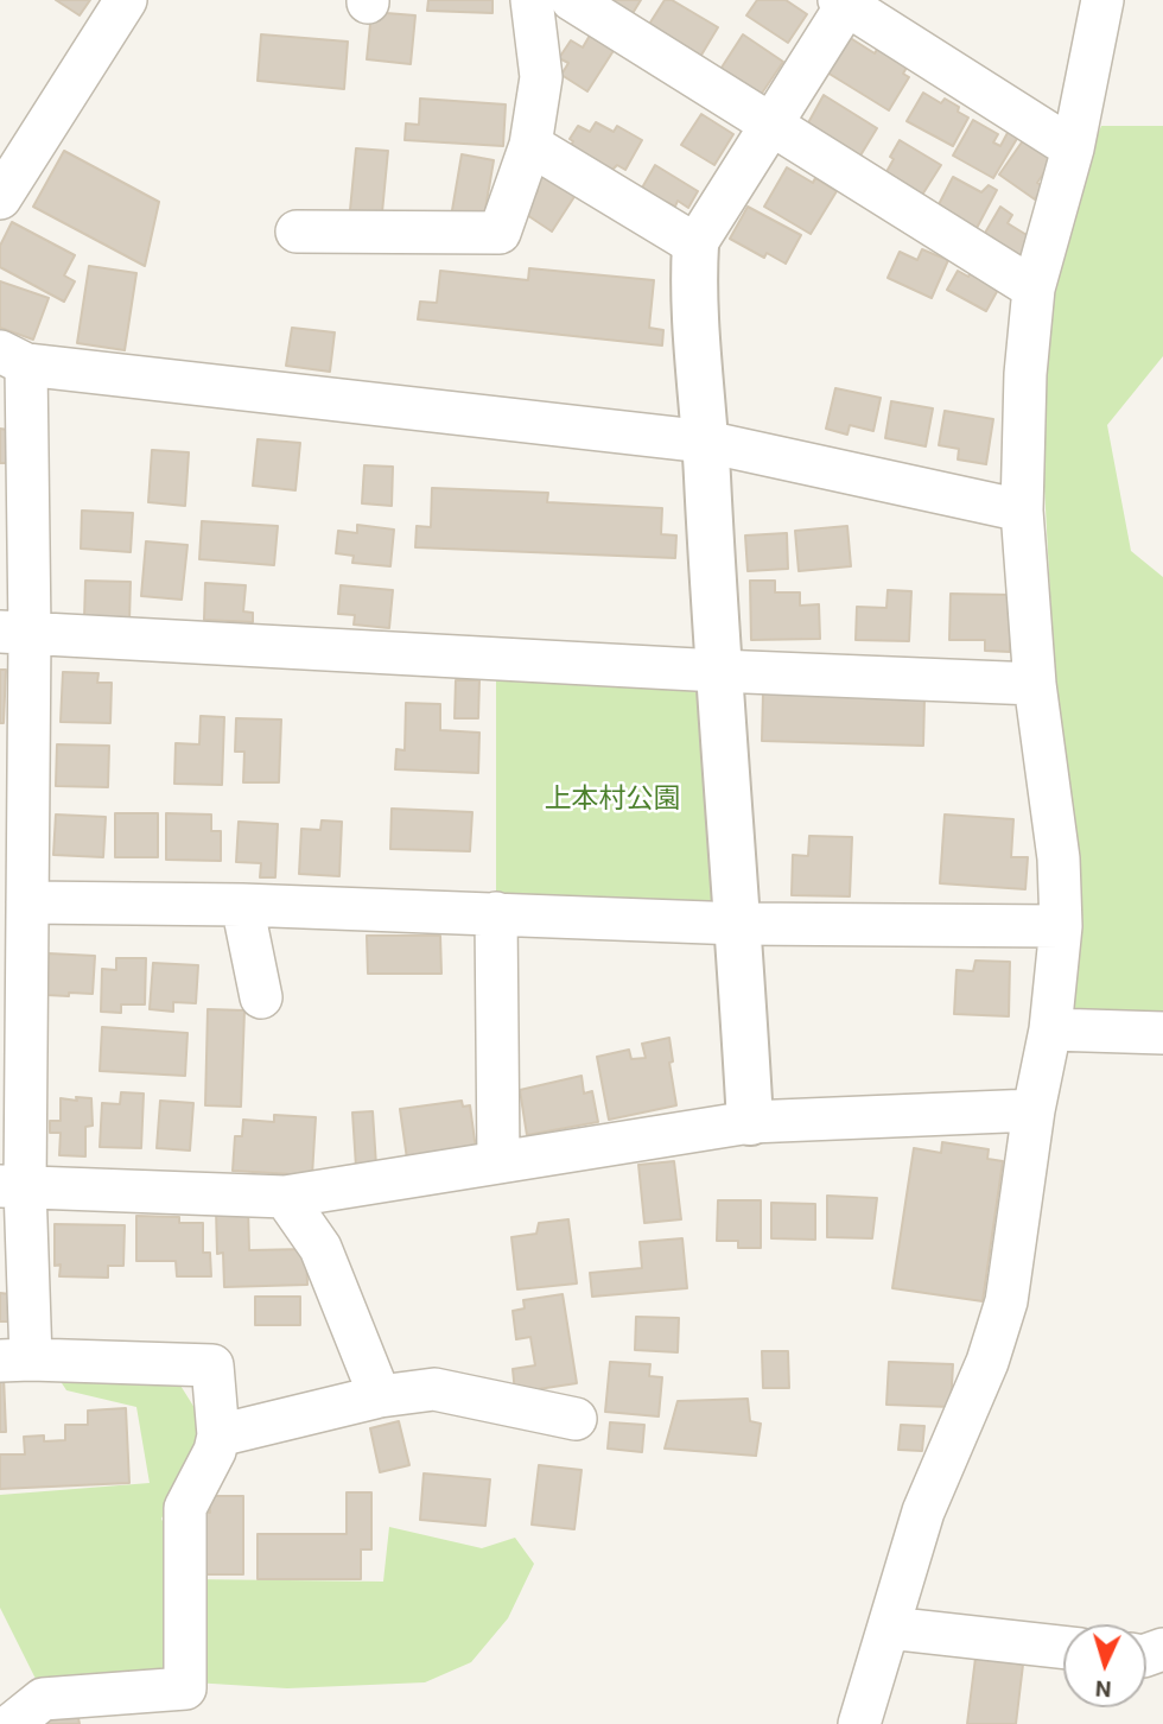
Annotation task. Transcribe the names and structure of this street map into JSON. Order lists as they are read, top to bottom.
{
  "parks": ["上本村公園"],
  "north": "bottom"
}
